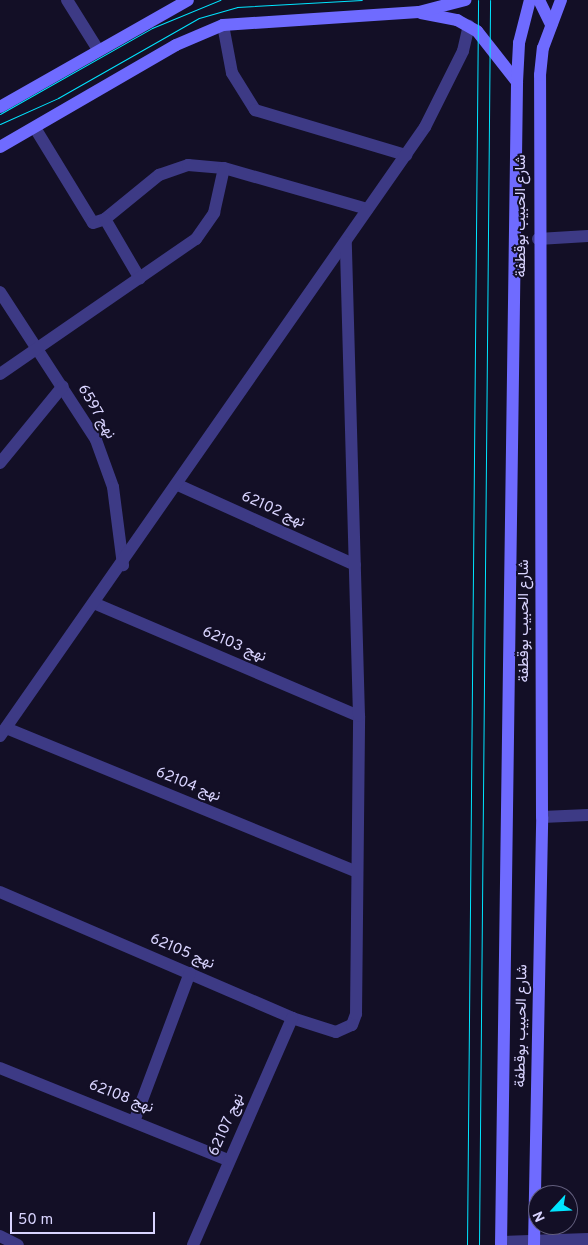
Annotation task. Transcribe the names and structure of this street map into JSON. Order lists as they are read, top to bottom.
{
  "streets": {
    "main road": ["شارع الحبيب بوقطفة"],
    "street": [
      "نهج 6597",
      "نهج 62102",
      "نهج 62103",
      "نهج 62104",
      "نهج 62105",
      "نهج 62108",
      "نهج 62107"
    ]
  },
  "crossings": [
    ["نهج 62104", "نهج 62105"],
    ["نهج 62105", "نهج 62107"],
    ["نهج 62108", "نهج 62107"]
  ],
  "scale_bar": "50 m",
  "north": "bottom left"
}
